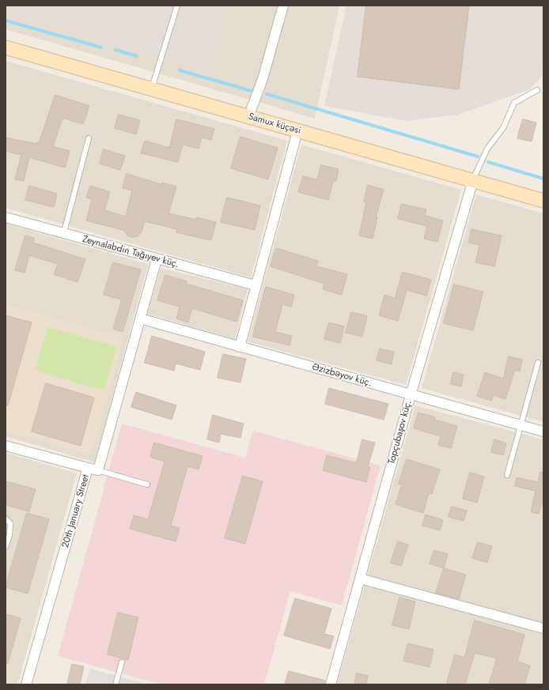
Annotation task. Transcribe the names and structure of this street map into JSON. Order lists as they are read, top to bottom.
{
  "streets": {
    "main road": ["Samux küçəsi"],
    "street": [
      "Zeynalabdin Tağıyev küç.",
      "Əzizbəyov küç.",
      "Topçubaşov küç.",
      "20th January Street"
    ]
  },
  "crossings": [
    ["Samux küçəsi", "Topçubaşov küç."],
    ["Zeynalabdin Tağıyev küç.", "20th January Street"],
    ["Əzizbəyov küç.", "Topçubaşov küç."],
    ["Əzizbəyov küç.", "20th January Street"]
  ]
}
